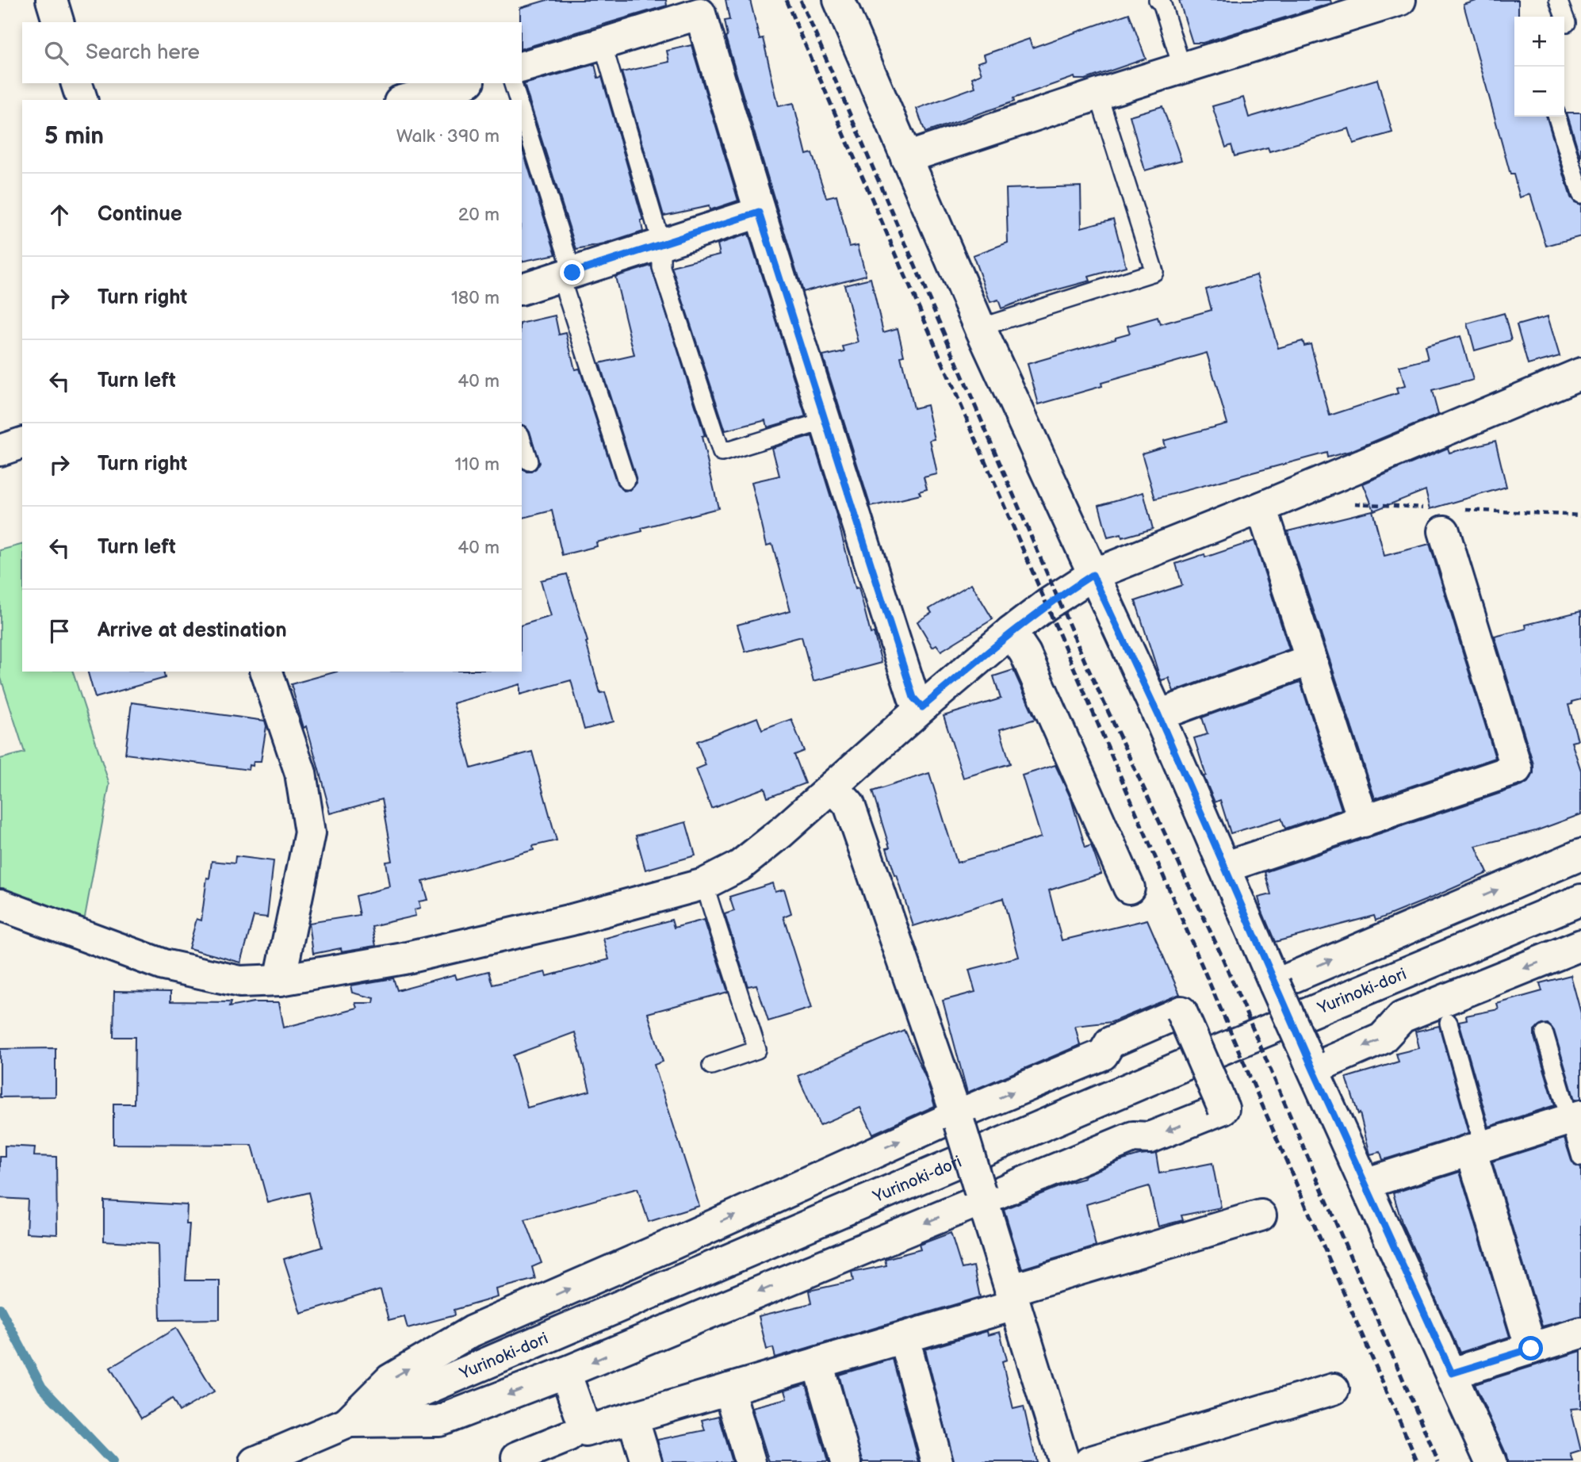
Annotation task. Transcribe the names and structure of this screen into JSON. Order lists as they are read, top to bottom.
{
  "streets": {
    "street": ["Yurinoki-dori"]
  },
  "page": {
    "map_buttons": ["+", "−"],
    "search": "Search here",
    "heading": ["5 min", "Walk · 390 m"],
    "list": [
      ["Continue", "20 m"],
      ["Turn right", "180 m"],
      ["Turn left", "40 m"],
      ["Turn right", "110 m"],
      ["Turn left", "40 m"],
      "Arrive at destination"
    ]
  }
}
